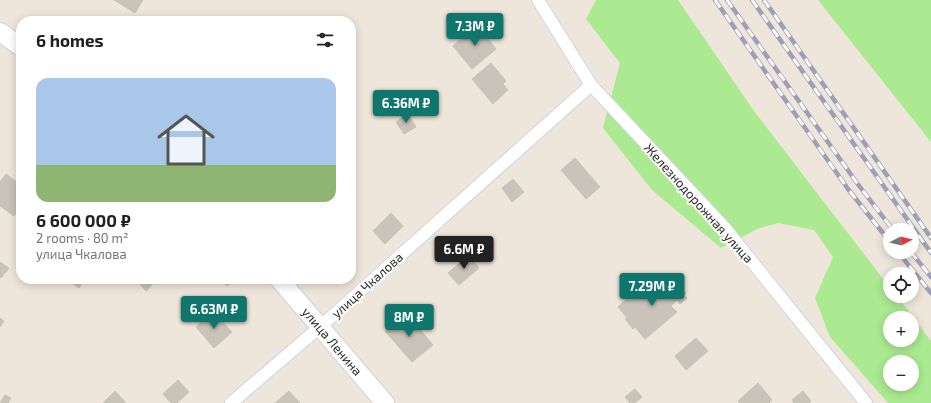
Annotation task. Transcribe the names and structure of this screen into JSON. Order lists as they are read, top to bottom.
{
  "streets": {
    "street": ["Железнодорожная улица", "улица Чкалова", "улица Ленина"]
  },
  "crossings": [
    ["Железнодорожная улица", "улица Чкалова"],
    ["улица Чкалова", "улица Ленина"]
  ],
  "north": "right",
  "page": {
    "price": [
      "7.3M ₽",
      "6.36M ₽",
      "6.6M ₽",
      "7.29M ₽",
      "6.63M ₽",
      "8M ₽"
    ],
    "heading": "6 homes",
    "list": [
      {
        "name": "6 600 000 ₽",
        "note": "2 rooms · 80 m² · улица Чкалова"
      }
    ],
    "map_buttons": ["+", "−"]
  }
}
